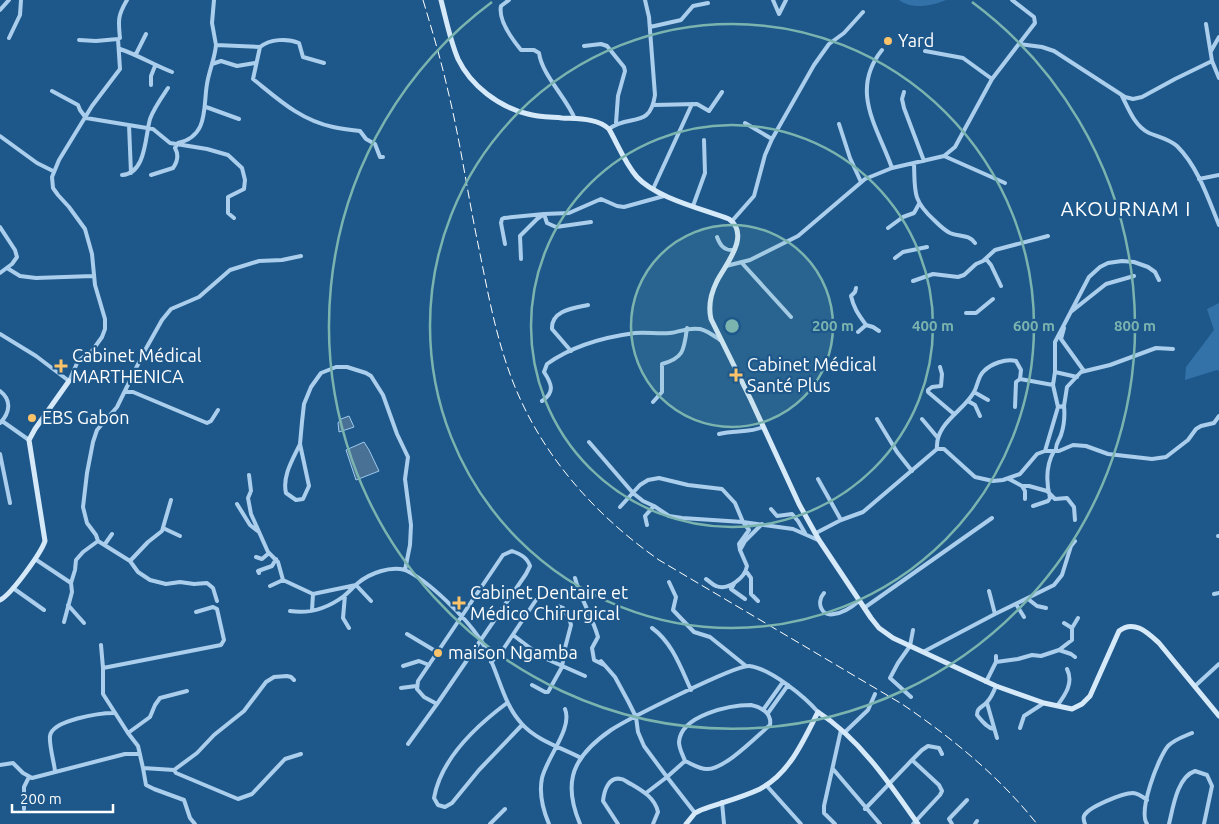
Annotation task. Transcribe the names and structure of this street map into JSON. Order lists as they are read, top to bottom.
{
  "districts": ["AKOURNAM I"],
  "places": {
    "other": ["Yard", "EBS Gabon", "maison Ngamba"],
    "health": ["Cabinet Médical MARTHENICA", "Cabinet Médical Santé Plus", "Cabinet Dentaire et Médico Chirurgical"]
  },
  "scale_bar": "200 m",
  "rings": [
    "200 m",
    "400 m",
    "600 m",
    "800 m"
  ]
}
